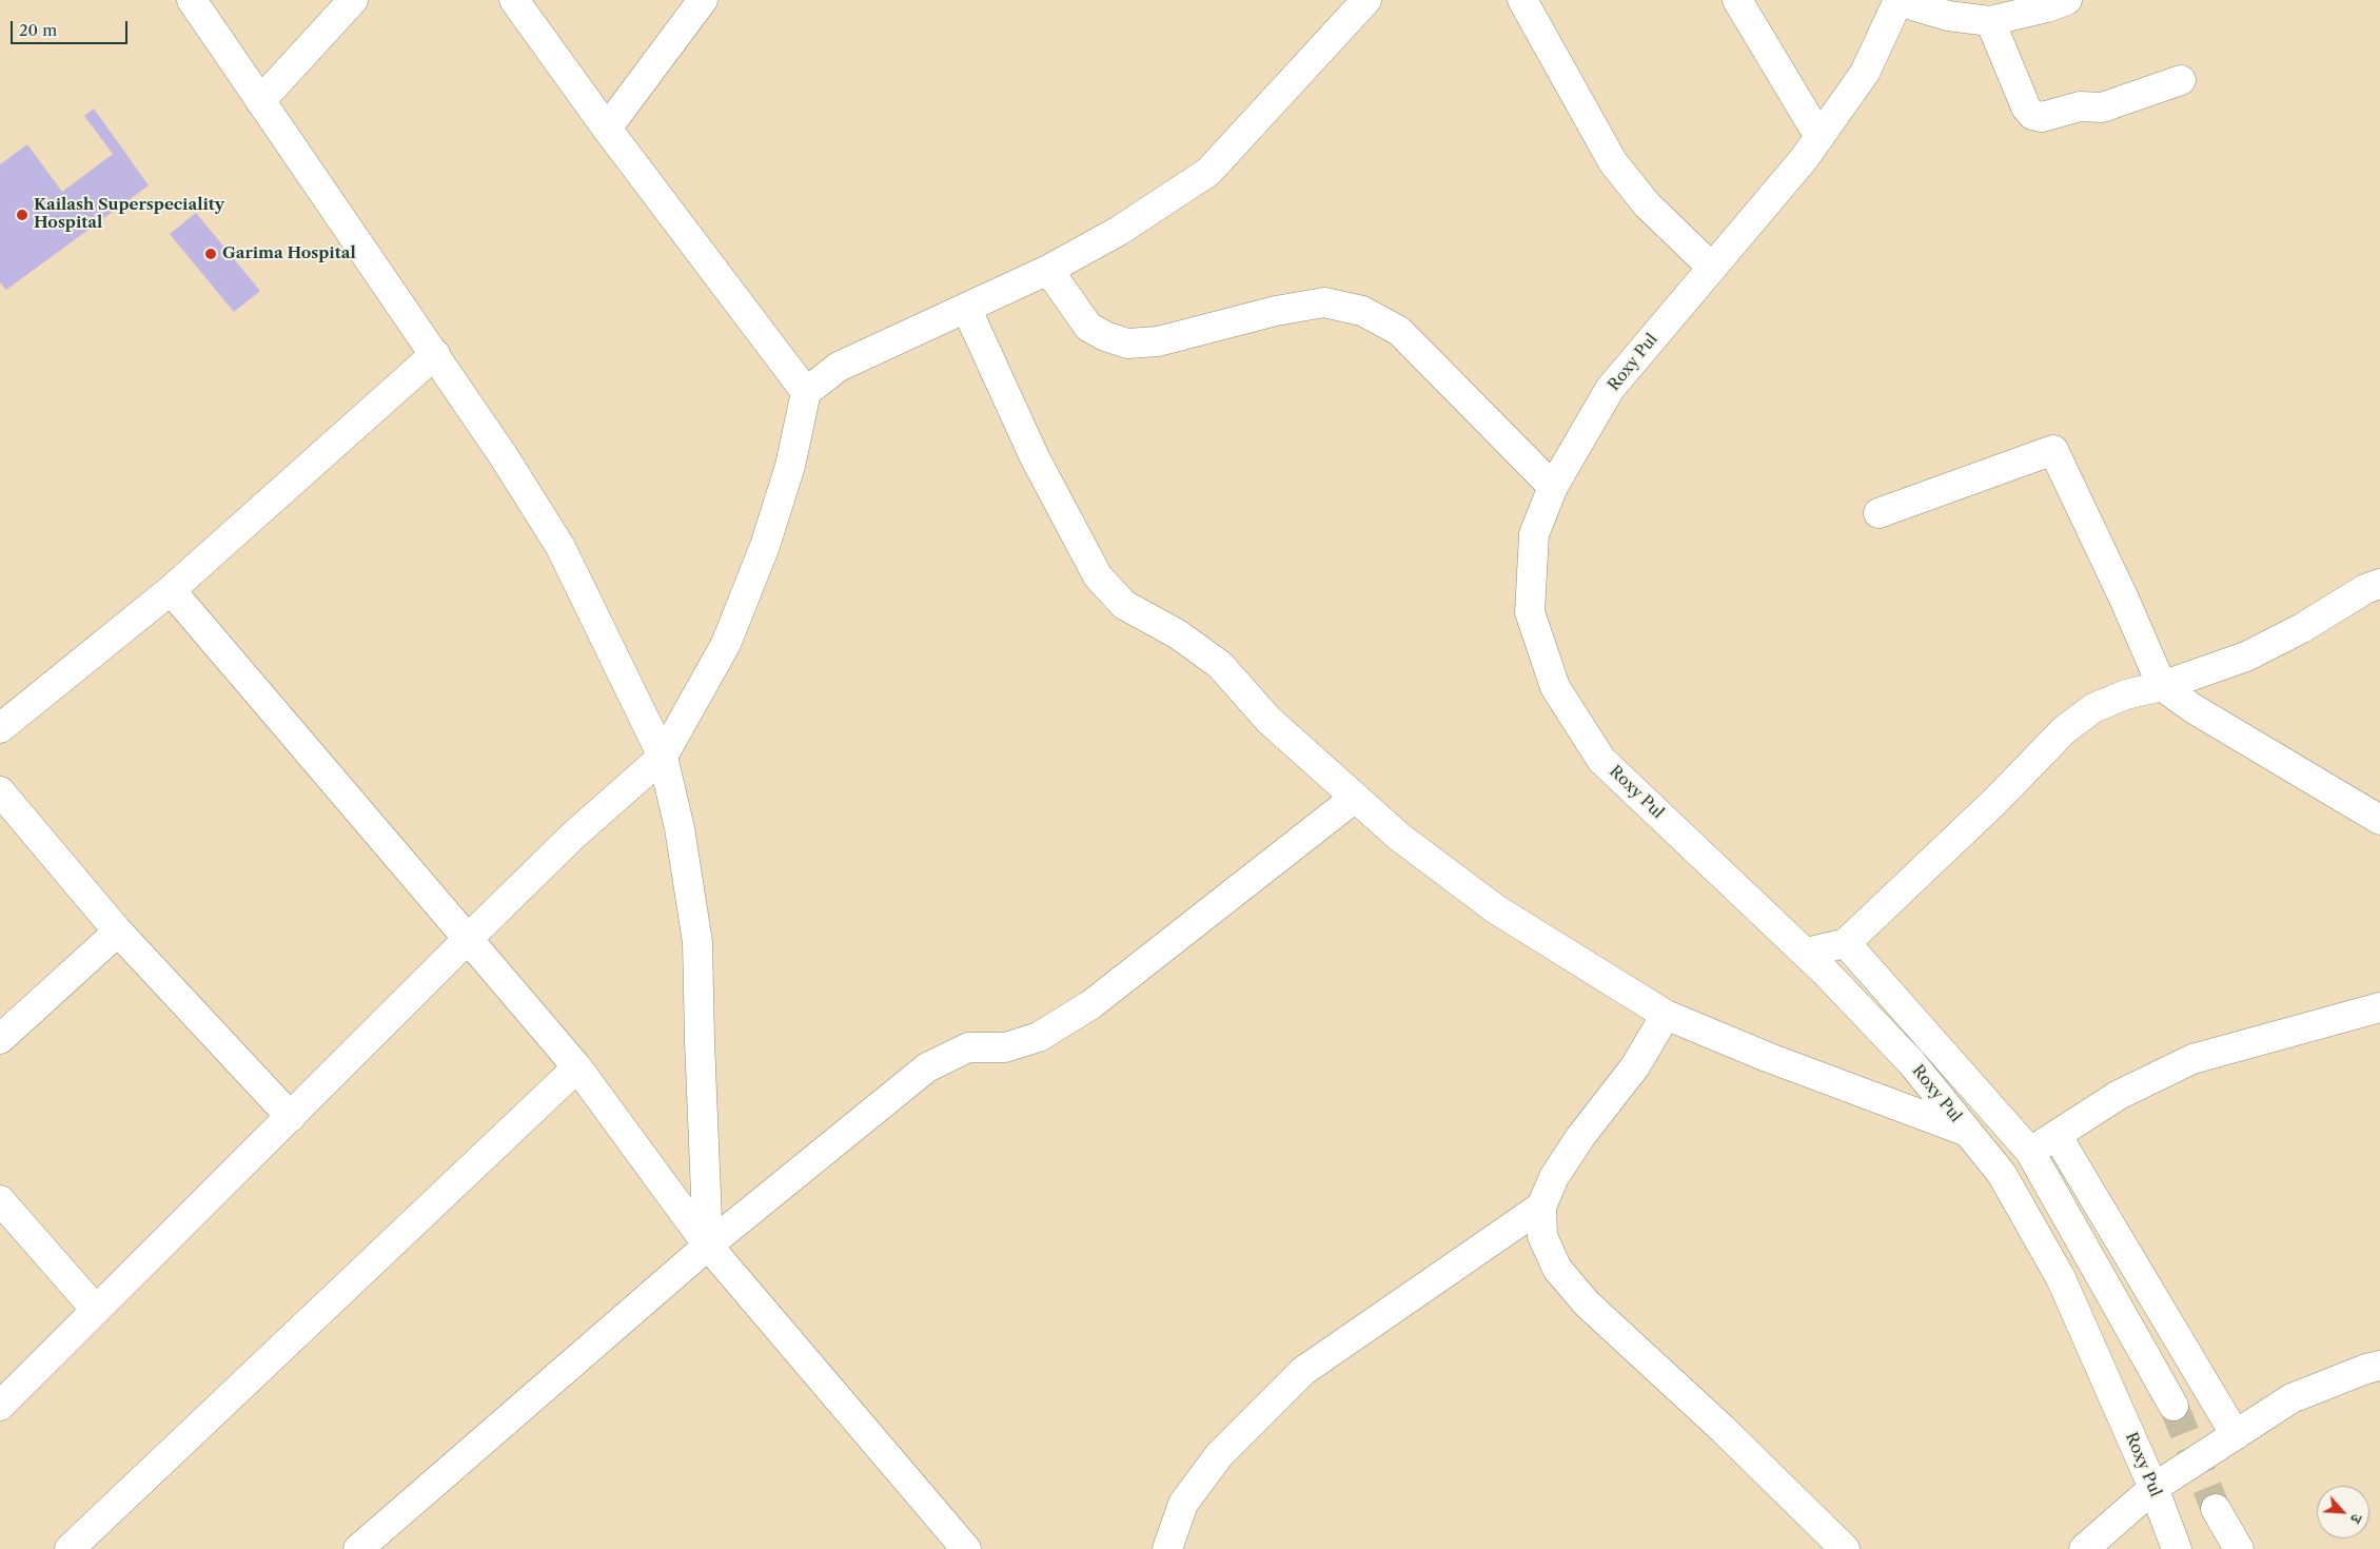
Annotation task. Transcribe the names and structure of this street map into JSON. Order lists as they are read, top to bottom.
{
  "streets": {
    "street": ["Roxy Pul"]
  },
  "places": ["Kailash Superspeciality Hospital", "Garima Hospital"],
  "scale_bar": "20 m",
  "north": "bottom right"
}
